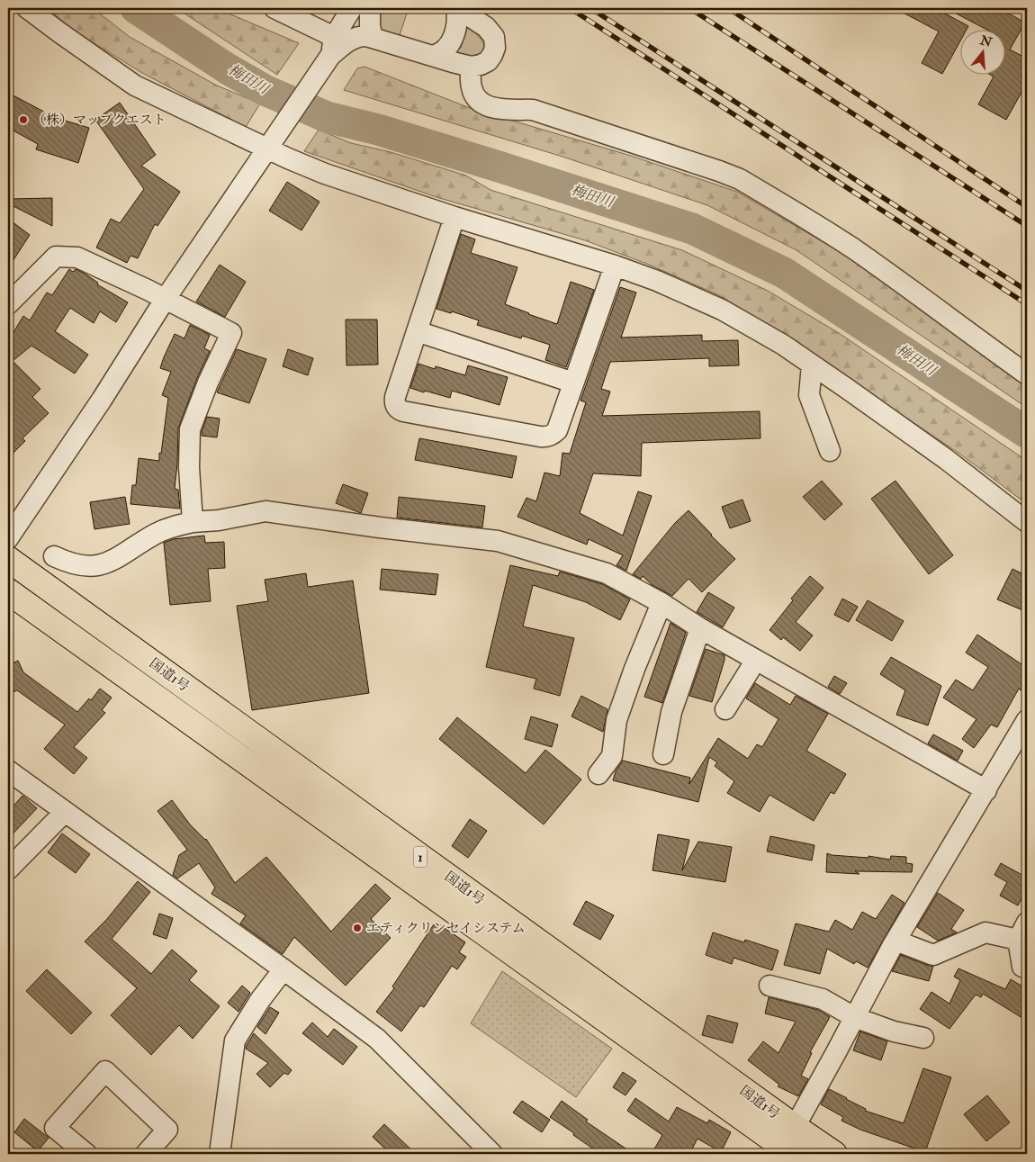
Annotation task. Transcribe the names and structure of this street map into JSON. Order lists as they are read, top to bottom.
{
  "streets": {
    "highway": ["国道1号", "1"]
  },
  "water": ["梅田川"],
  "places": ["（株）マップクエスト", "エティクリンセイシステム"],
  "north": "top"
}
